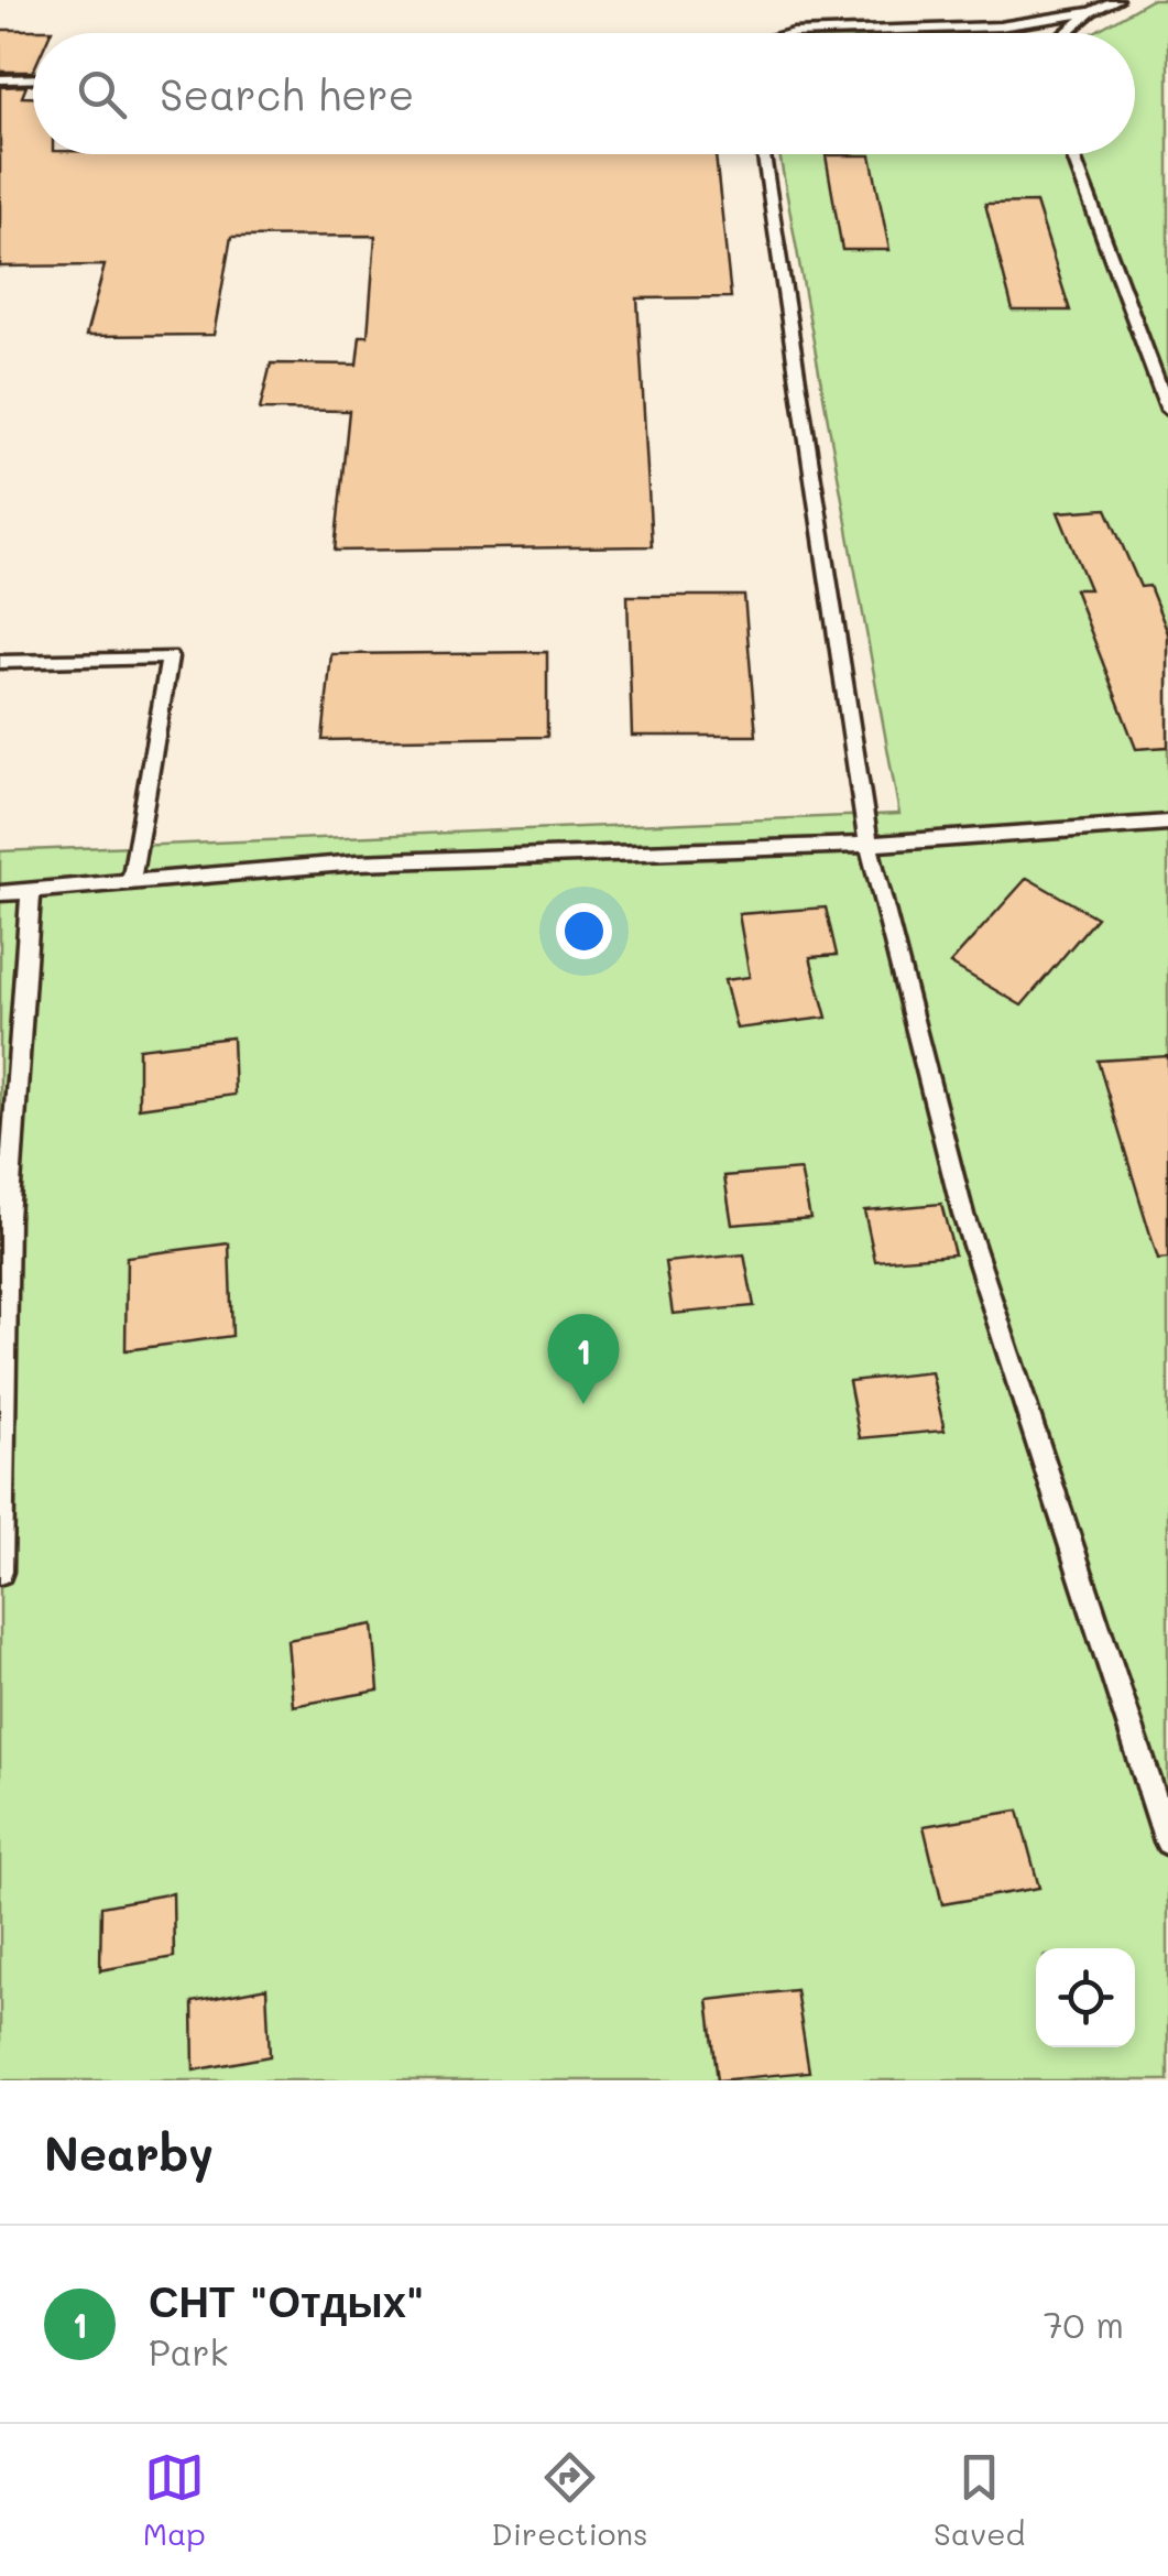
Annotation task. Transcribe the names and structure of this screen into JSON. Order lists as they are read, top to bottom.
{
  "page": {
    "search": "Search here",
    "pins": "1",
    "heading": "Nearby",
    "list": [
      {
        "mark": "1",
        "name": "СНТ \"Отдых\"",
        "note": "Park",
        "value": "70 m"
      }
    ],
    "nav": ["Map", "Directions", "Saved"]
  }
}
